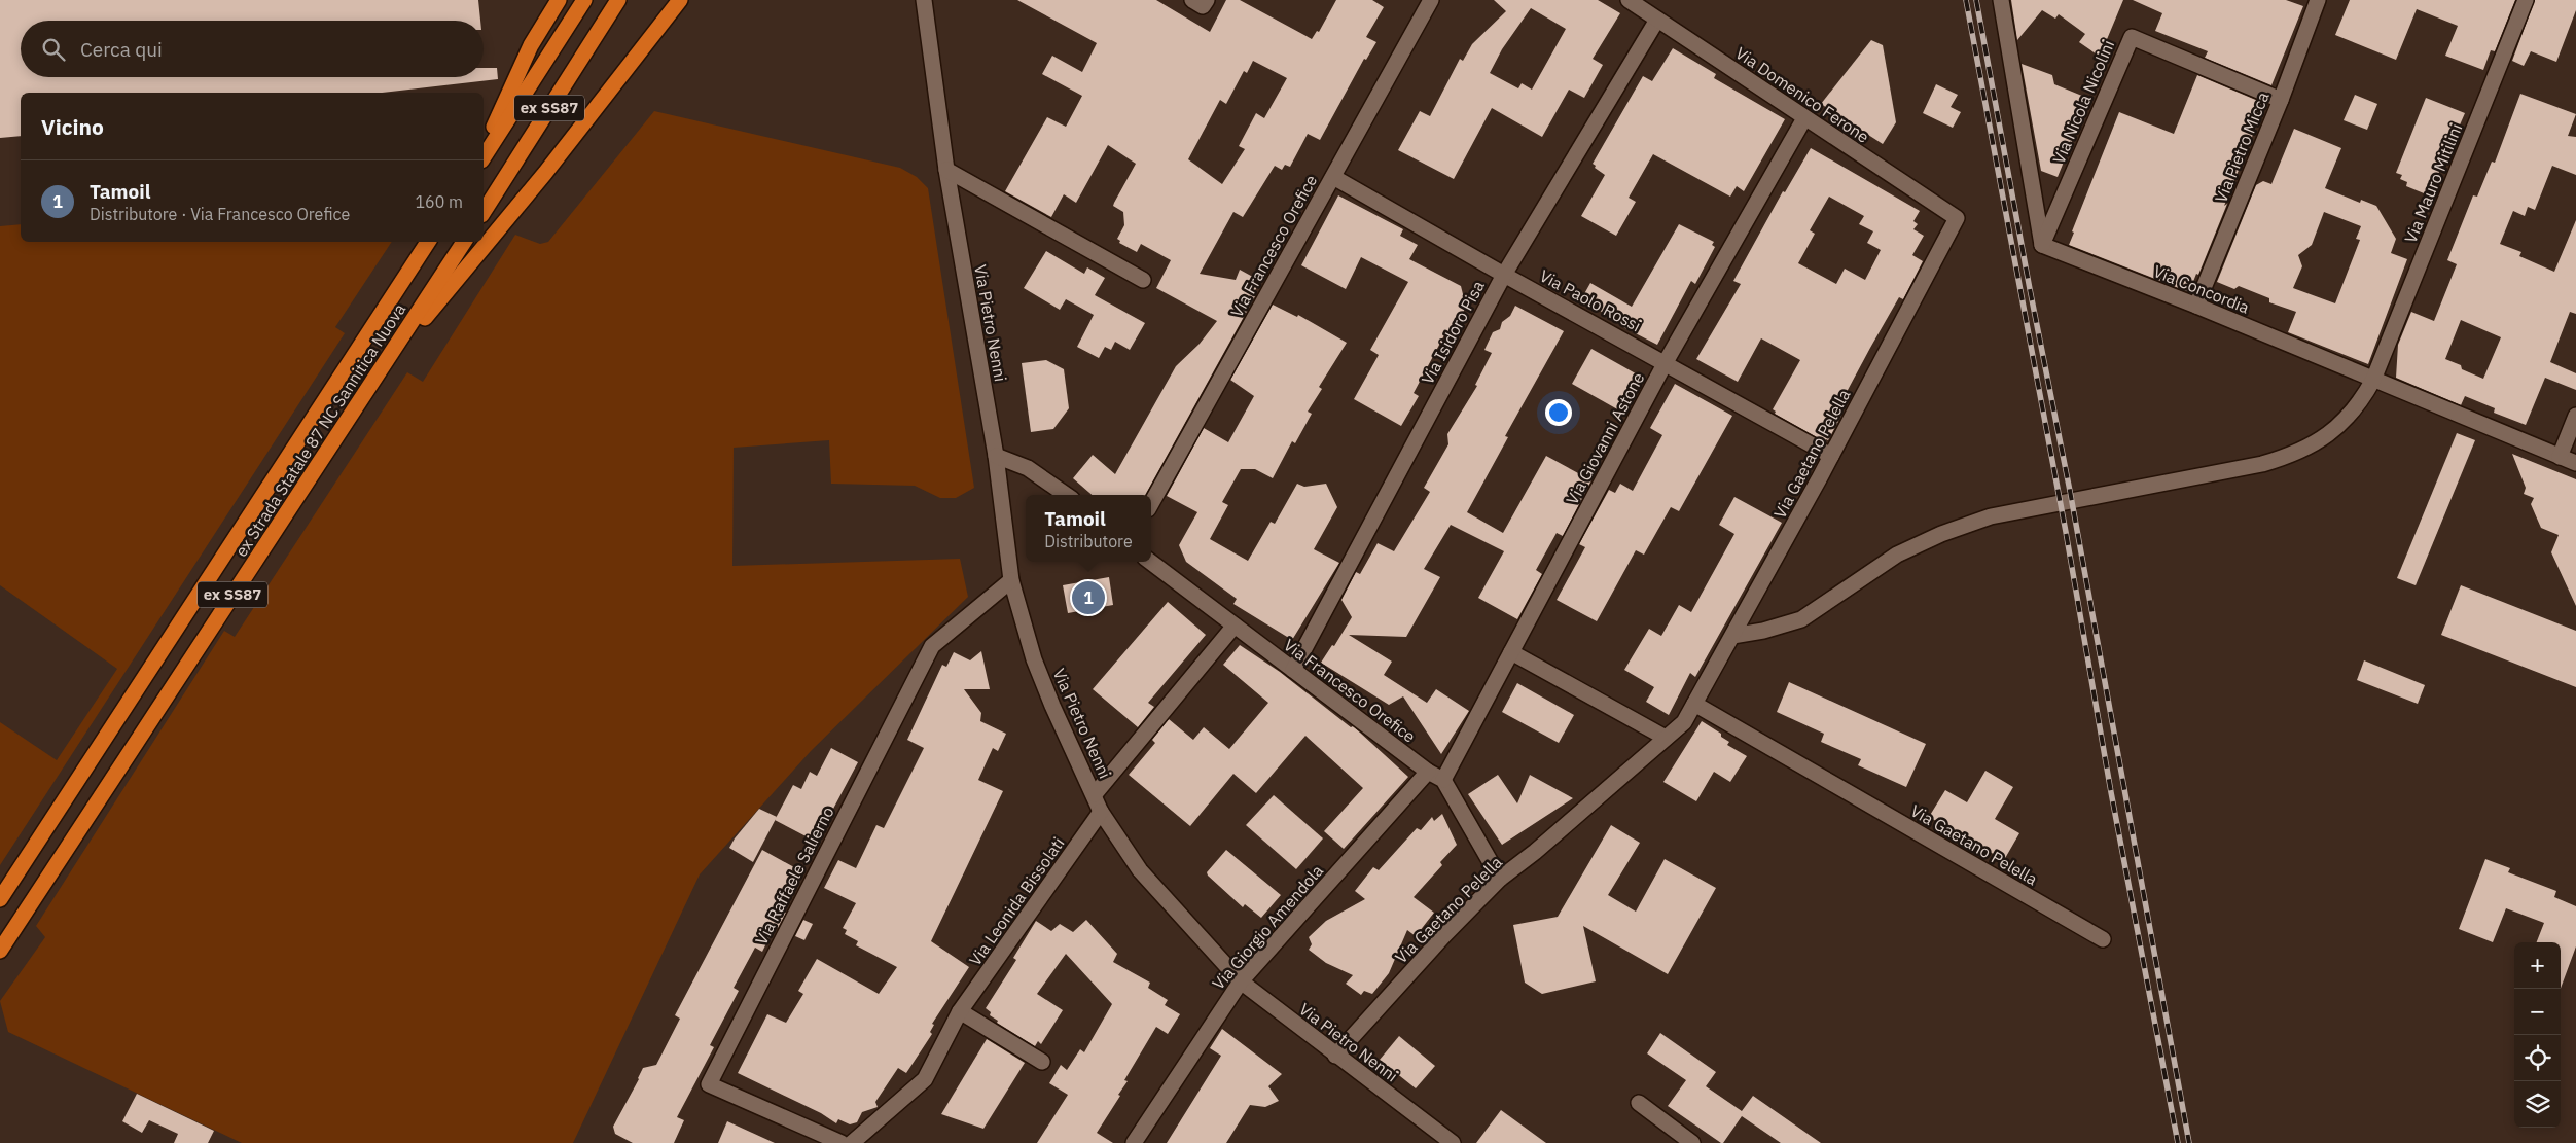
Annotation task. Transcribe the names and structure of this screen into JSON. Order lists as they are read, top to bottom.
{
  "streets": {
    "highway": ["ex SS87", "ex Strada Statale 87 NC Sannitica Nuova"],
    "street": [
      "Via Domenico Ferone",
      "Via Nicola Nicolini",
      "Via Pietro Micca",
      "Via Mauro Mitilini",
      "Via Francesco Orefice",
      "Via Concordia",
      "Via Paolo Rossi",
      "Via Pietro Nenni",
      "Via Isidoro Pisa",
      "Via Giovanni Astone",
      "Via Gaetano Pelella",
      "Via Raffaele Salierno",
      "Via Leonida Bissolati",
      "Via Giorgio Amendola"
    ]
  },
  "crossings": [
    ["Via Domenico Ferone", "Via Isidoro Pisa"],
    ["Via Domenico Ferone", "Via Giovanni Astone"],
    ["Via Domenico Ferone", "Via Gaetano Pelella"],
    ["Via Nicola Nicolini", "Via Pietro Micca"],
    ["Via Nicola Nicolini", "Via Concordia"],
    ["Via Pietro Micca", "Via Concordia"],
    ["Via Mauro Mitilini", "Via Concordia"],
    ["Via Mauro Mitilini", "Via Gaetano Pelella"],
    ["Via Francesco Orefice", "Via Paolo Rossi"],
    ["Via Francesco Orefice", "Via Isidoro Pisa"],
    ["Via Francesco Orefice", "Via Giovanni Astone"],
    ["Via Francesco Orefice", "Via Giorgio Amendola"],
    ["Via Paolo Rossi", "Via Isidoro Pisa"],
    ["Via Paolo Rossi", "Via Giovanni Astone"],
    ["Via Paolo Rossi", "Via Gaetano Pelella"],
    ["Via Pietro Nenni", "Via Gaetano Pelella"],
    ["Via Pietro Nenni", "Via Raffaele Salierno"],
    ["Via Pietro Nenni", "Via Leonida Bissolati"],
    ["Via Pietro Nenni", "Via Giorgio Amendola"]
  ],
  "page": {
    "search": "Cerca qui",
    "heading": "Vicino",
    "list": [
      {
        "mark": "1",
        "name": "Tamoil",
        "note": "Distributore · Via Francesco Orefice",
        "value": "160 m"
      }
    ],
    "popup": ["Tamoil", "Distributore"],
    "pins": "1",
    "map_buttons": ["+", "−"]
  }
}
